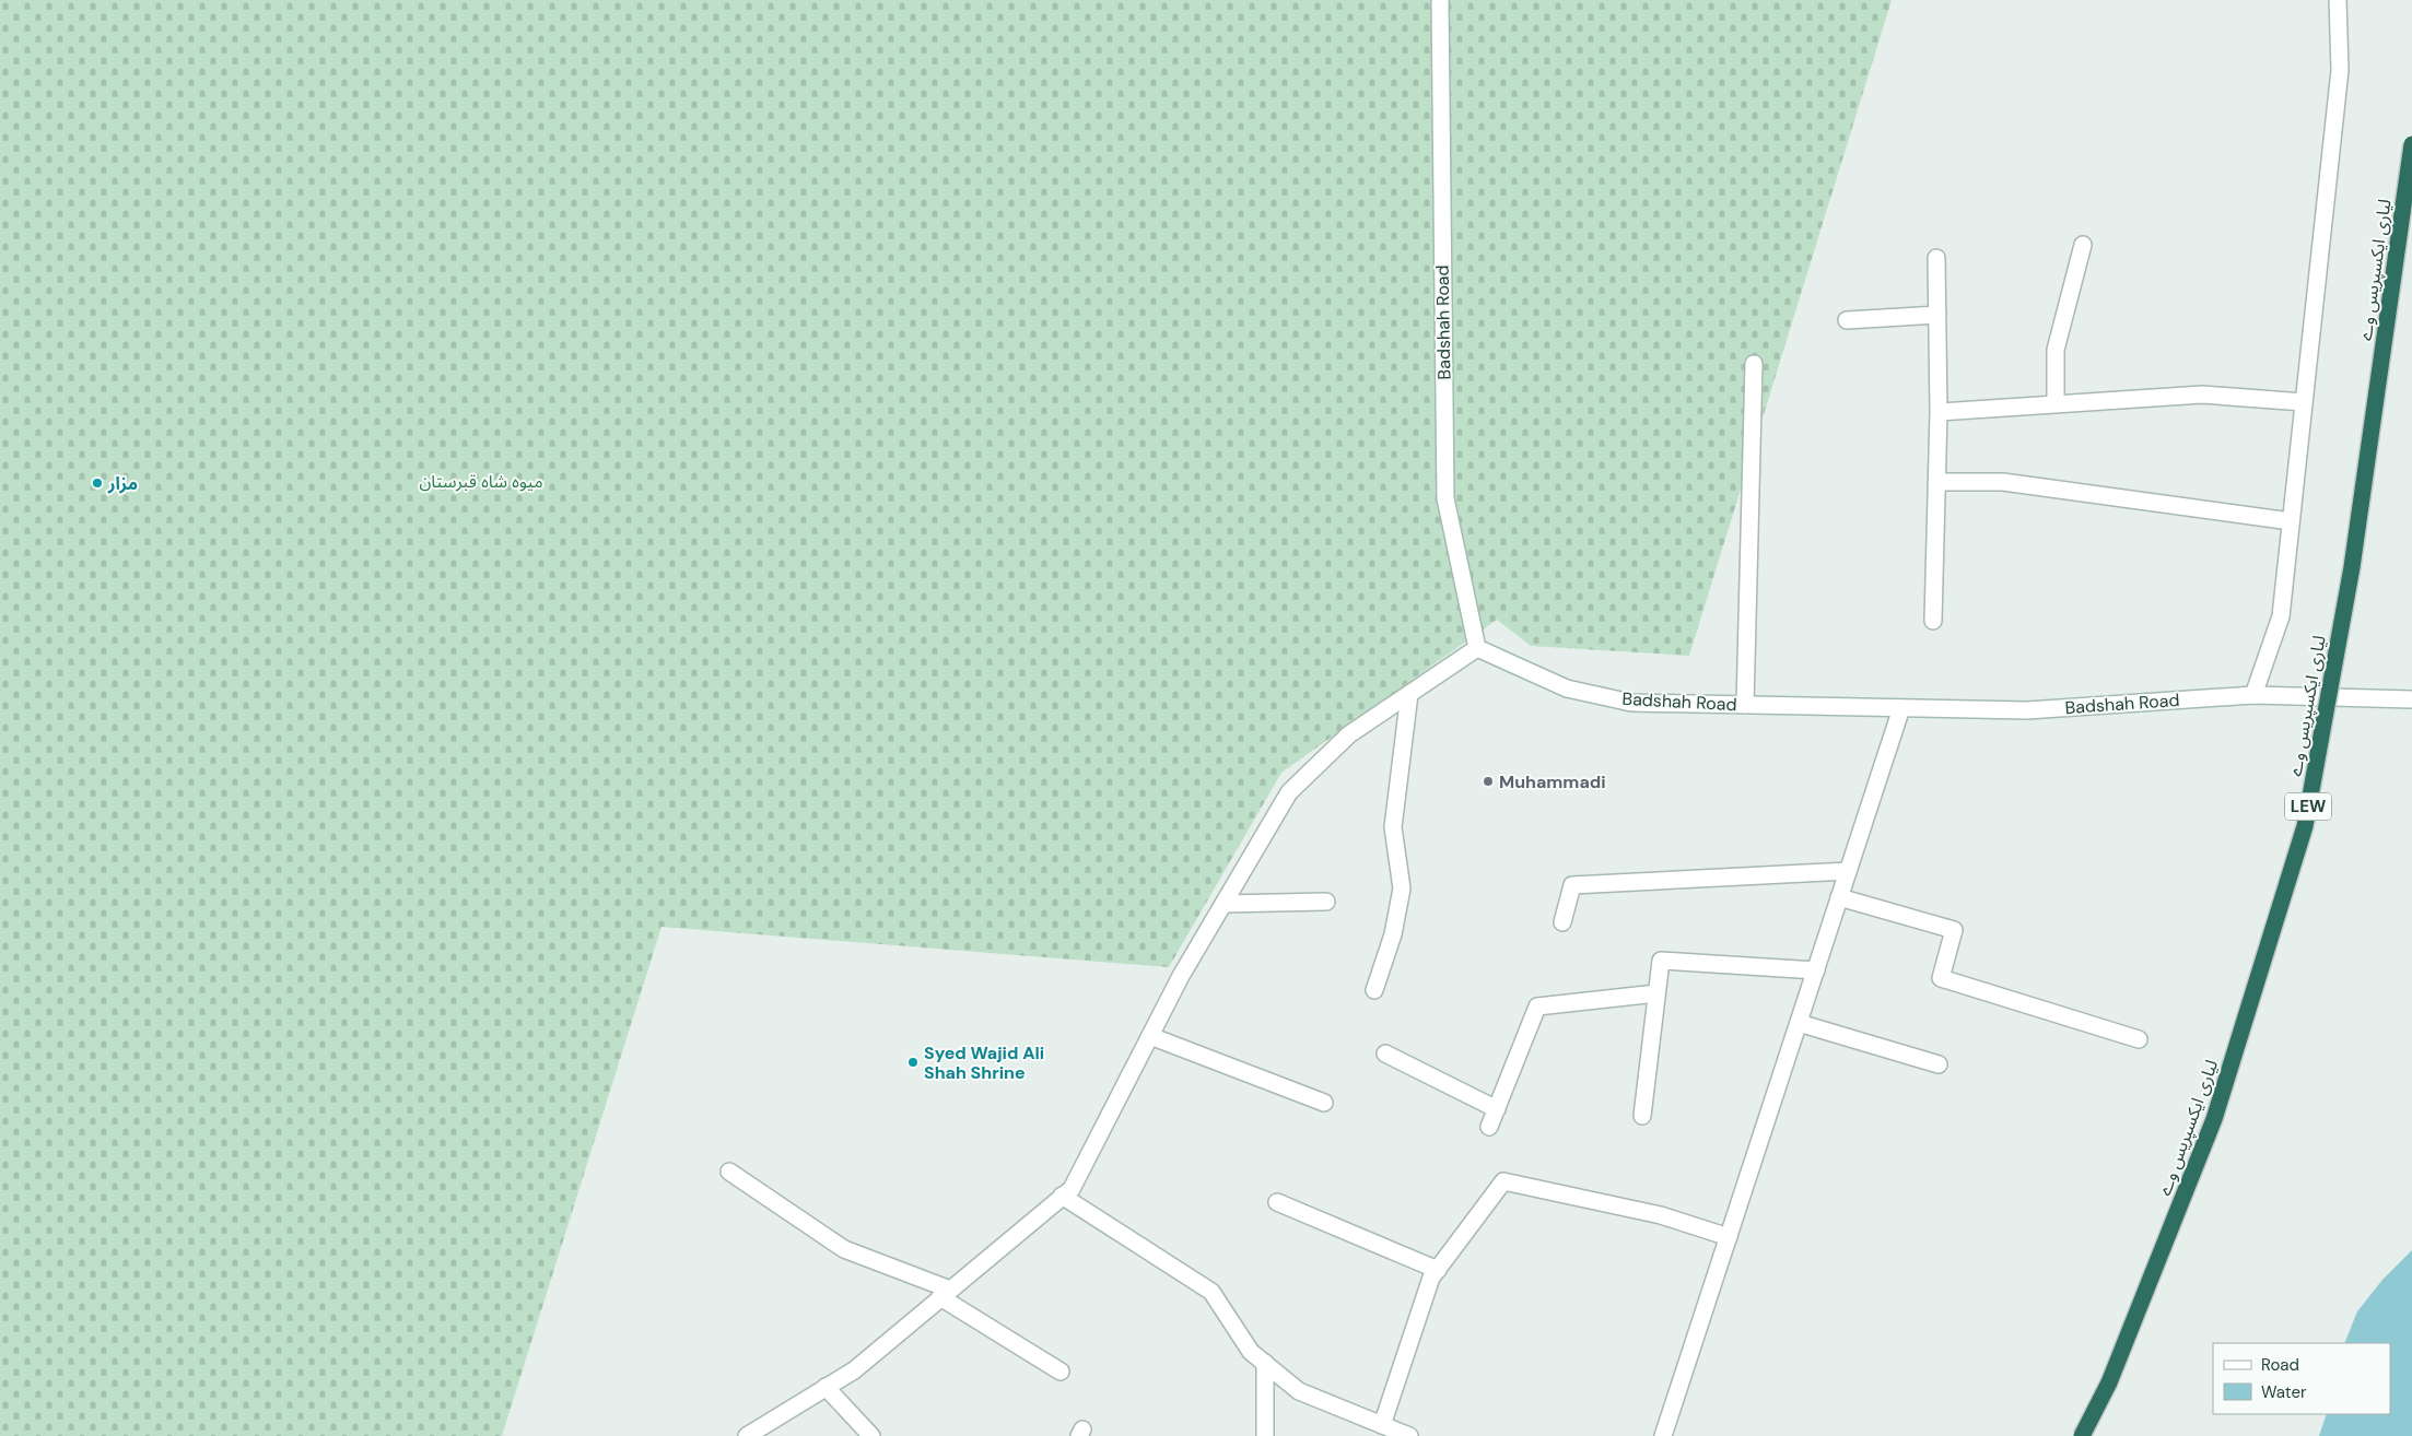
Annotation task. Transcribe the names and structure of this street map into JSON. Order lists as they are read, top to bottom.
{
  "streets": {
    "highway": ["لیاری ایکسپریس وے", "LEW"],
    "street": ["Badshah Road"]
  },
  "parks": ["میوہ شاہ قبرستان"],
  "places": ["مزار", "Muhammadi", "Syed Wajid Ali Shah Shrine"],
  "legend": ["Road", "Water"]
}
